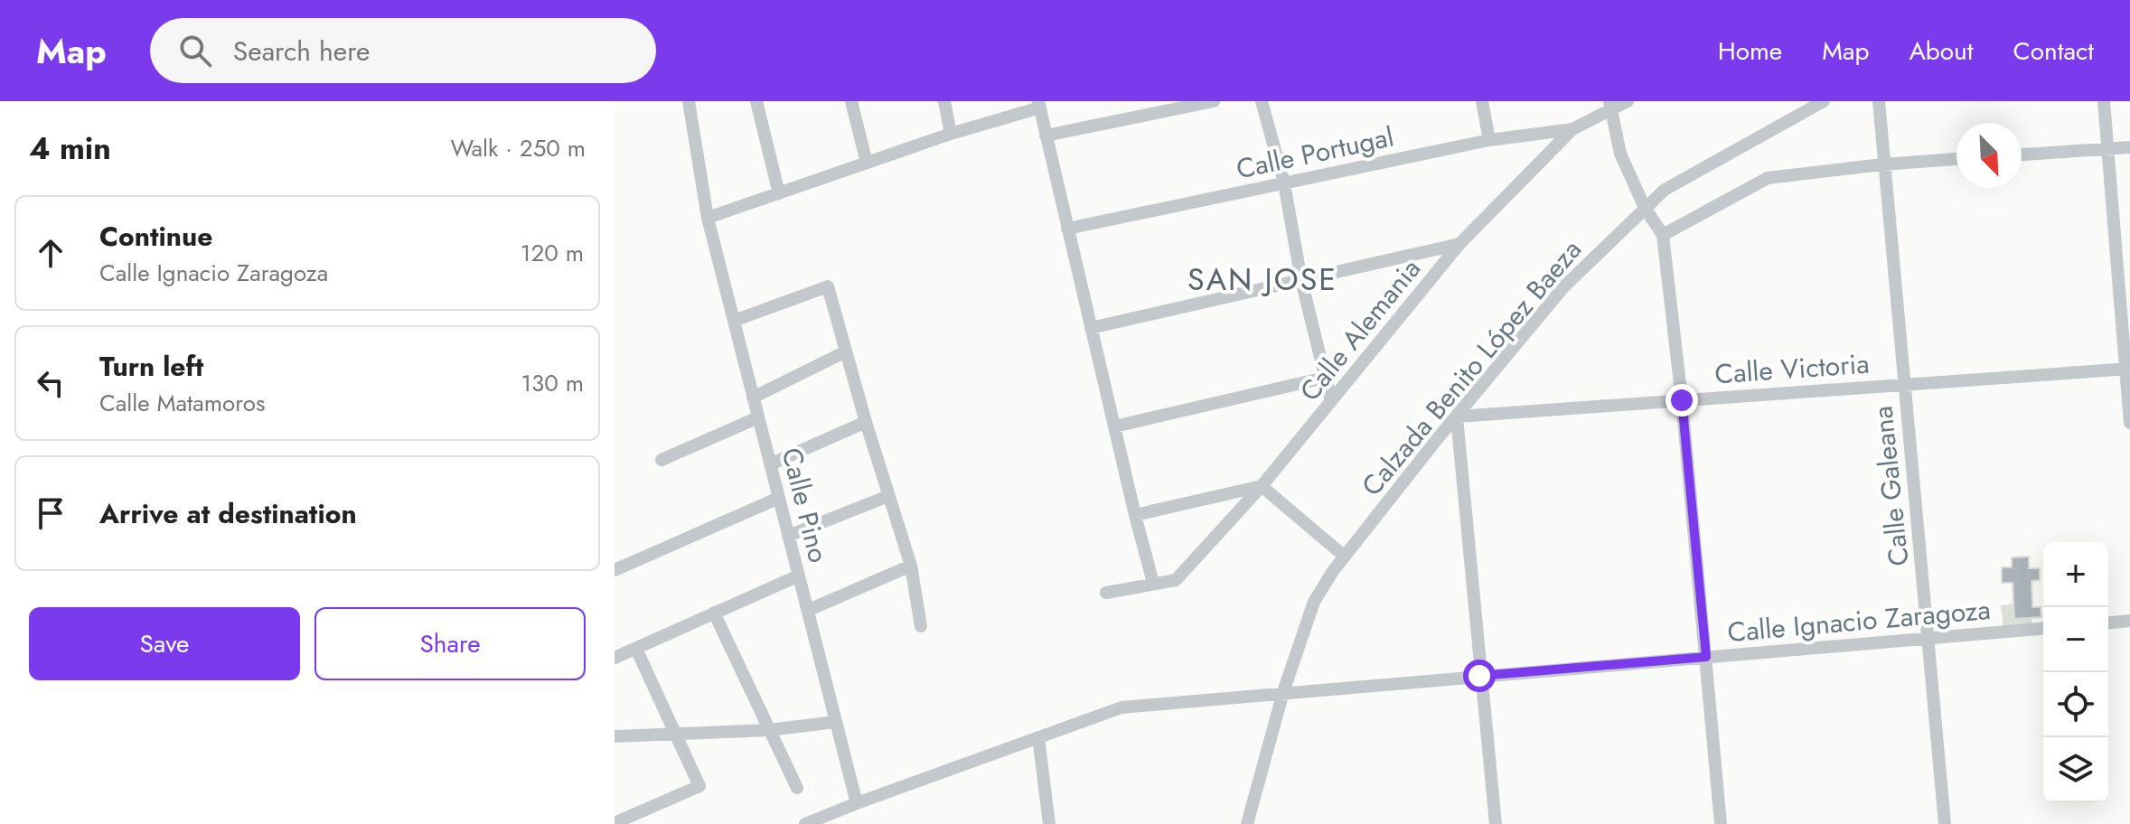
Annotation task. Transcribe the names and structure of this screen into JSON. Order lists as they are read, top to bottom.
{
  "streets": {
    "street": [
      "Calle Portugal",
      "Calle Alemania",
      "Calzada Benito López Baeza",
      "Calle Victoria",
      "Calle Galeana",
      "Calle Pino",
      "Calle Ignacio Zaragoza"
    ]
  },
  "crossings": [
    ["Calle Portugal", "Calle Alemania"],
    ["Calzada Benito López Baeza", "Calle Victoria"],
    ["Calzada Benito López Baeza", "Calle Ignacio Zaragoza"],
    ["Calle Victoria", "Calle Galeana"],
    ["Calle Galeana", "Calle Ignacio Zaragoza"],
    ["Calle Pino", "Calle Ignacio Zaragoza"]
  ],
  "districts": ["SAN JOSE"],
  "north": "bottom right",
  "page": {
    "header": "Map",
    "search": "Search here",
    "nav": [
      "Home",
      "Map",
      "About",
      "Contact"
    ],
    "heading": ["4 min", "Walk · 250 m"],
    "list": [
      ["Continue", "Calle Ignacio Zaragoza", "120 m"],
      ["Turn left", "Calle Matamoros", "130 m"],
      "Arrive at destination"
    ],
    "map_buttons": ["+", "−"],
    "buttons": ["Save", "Share"]
  }
}
